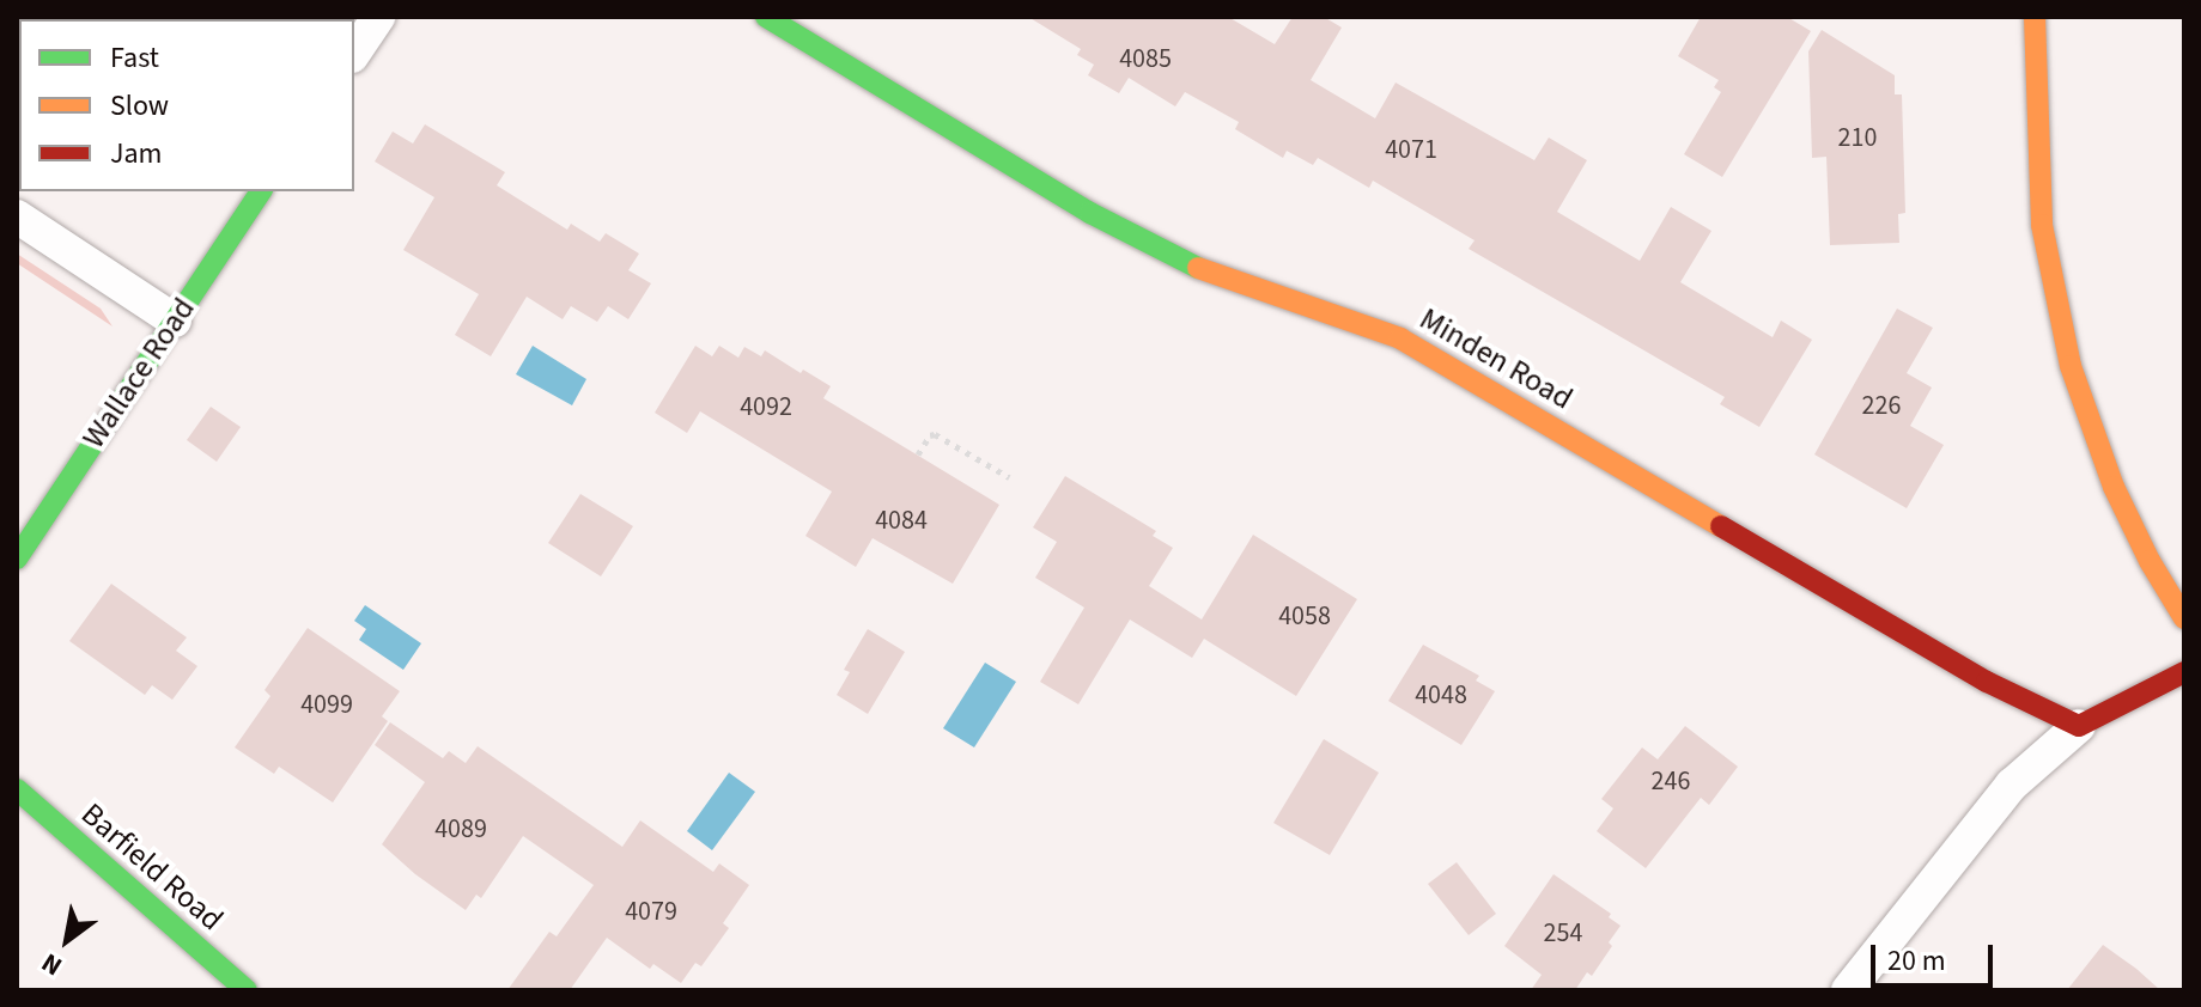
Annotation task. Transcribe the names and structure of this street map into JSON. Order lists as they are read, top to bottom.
{
  "streets": {
    "street": ["Minden Road", "Wallace Road", "Barfield Road"]
  },
  "house_numbers": [
    "4085",
    "210",
    "4071",
    "226",
    "4092",
    "4084",
    "4058",
    "4048",
    "4099",
    "246",
    "4089",
    "4079",
    "254"
  ],
  "legend": ["Fast", "Slow", "Jam"],
  "scale_bar": "20 m",
  "north": "bottom left"
}
